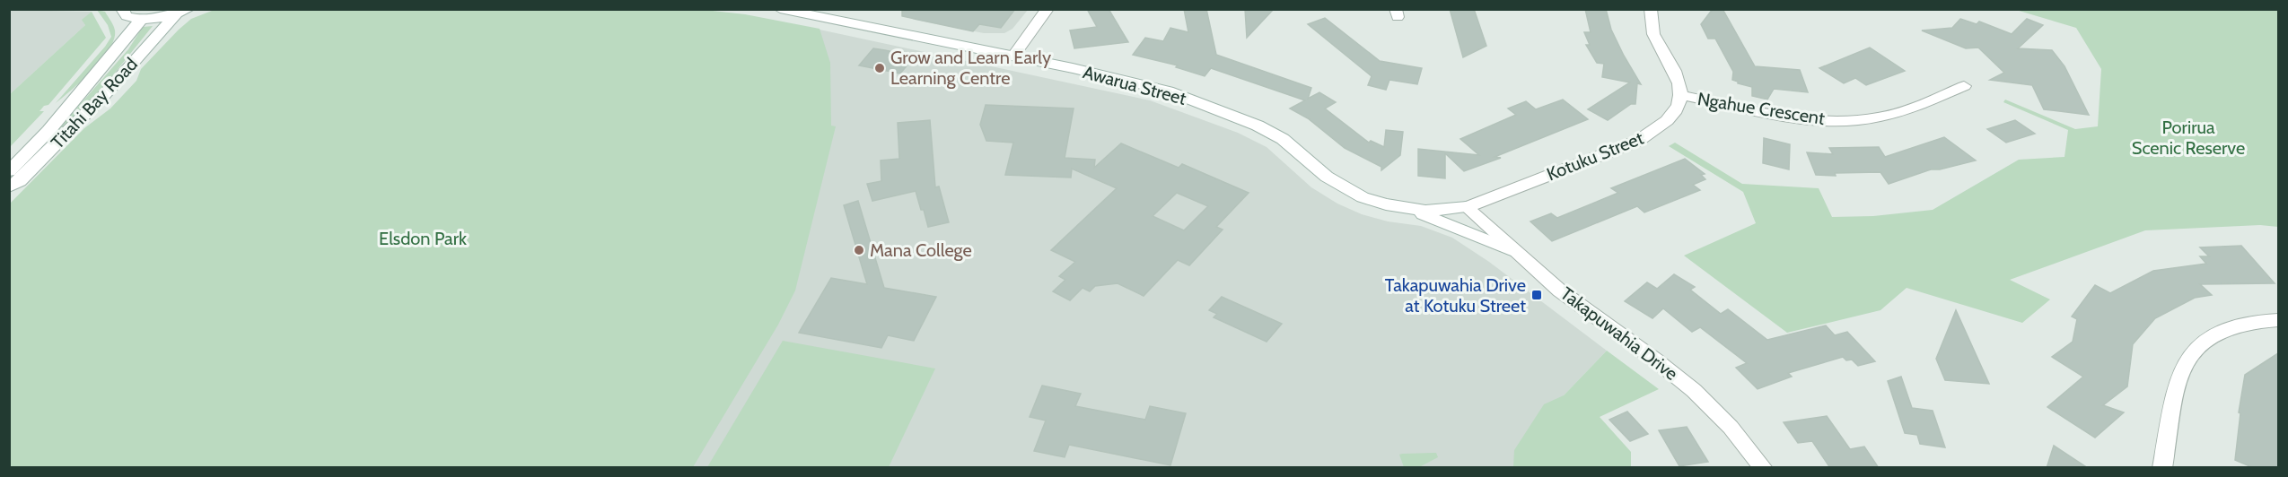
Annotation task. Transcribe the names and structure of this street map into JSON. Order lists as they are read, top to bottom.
{
  "streets": {
    "street": [
      "Awarua Street",
      "Titahi Bay Road",
      "Ngahue Crescent",
      "Kotuku Street",
      "Takapuwahia Drive"
    ]
  },
  "crossings": [
    ["Awarua Street", "Kotuku Street"],
    ["Awarua Street", "Takapuwahia Drive"],
    ["Ngahue Crescent", "Kotuku Street"],
    ["Kotuku Street", "Takapuwahia Drive"]
  ],
  "parks": ["Porirua Scenic Reserve", "Elsdon Park"],
  "places": {
    "other": ["Grow and Learn Early Learning Centre", "Mana College"],
    "transit": ["Takapuwahia Drive at Kotuku Street"]
  }
}
